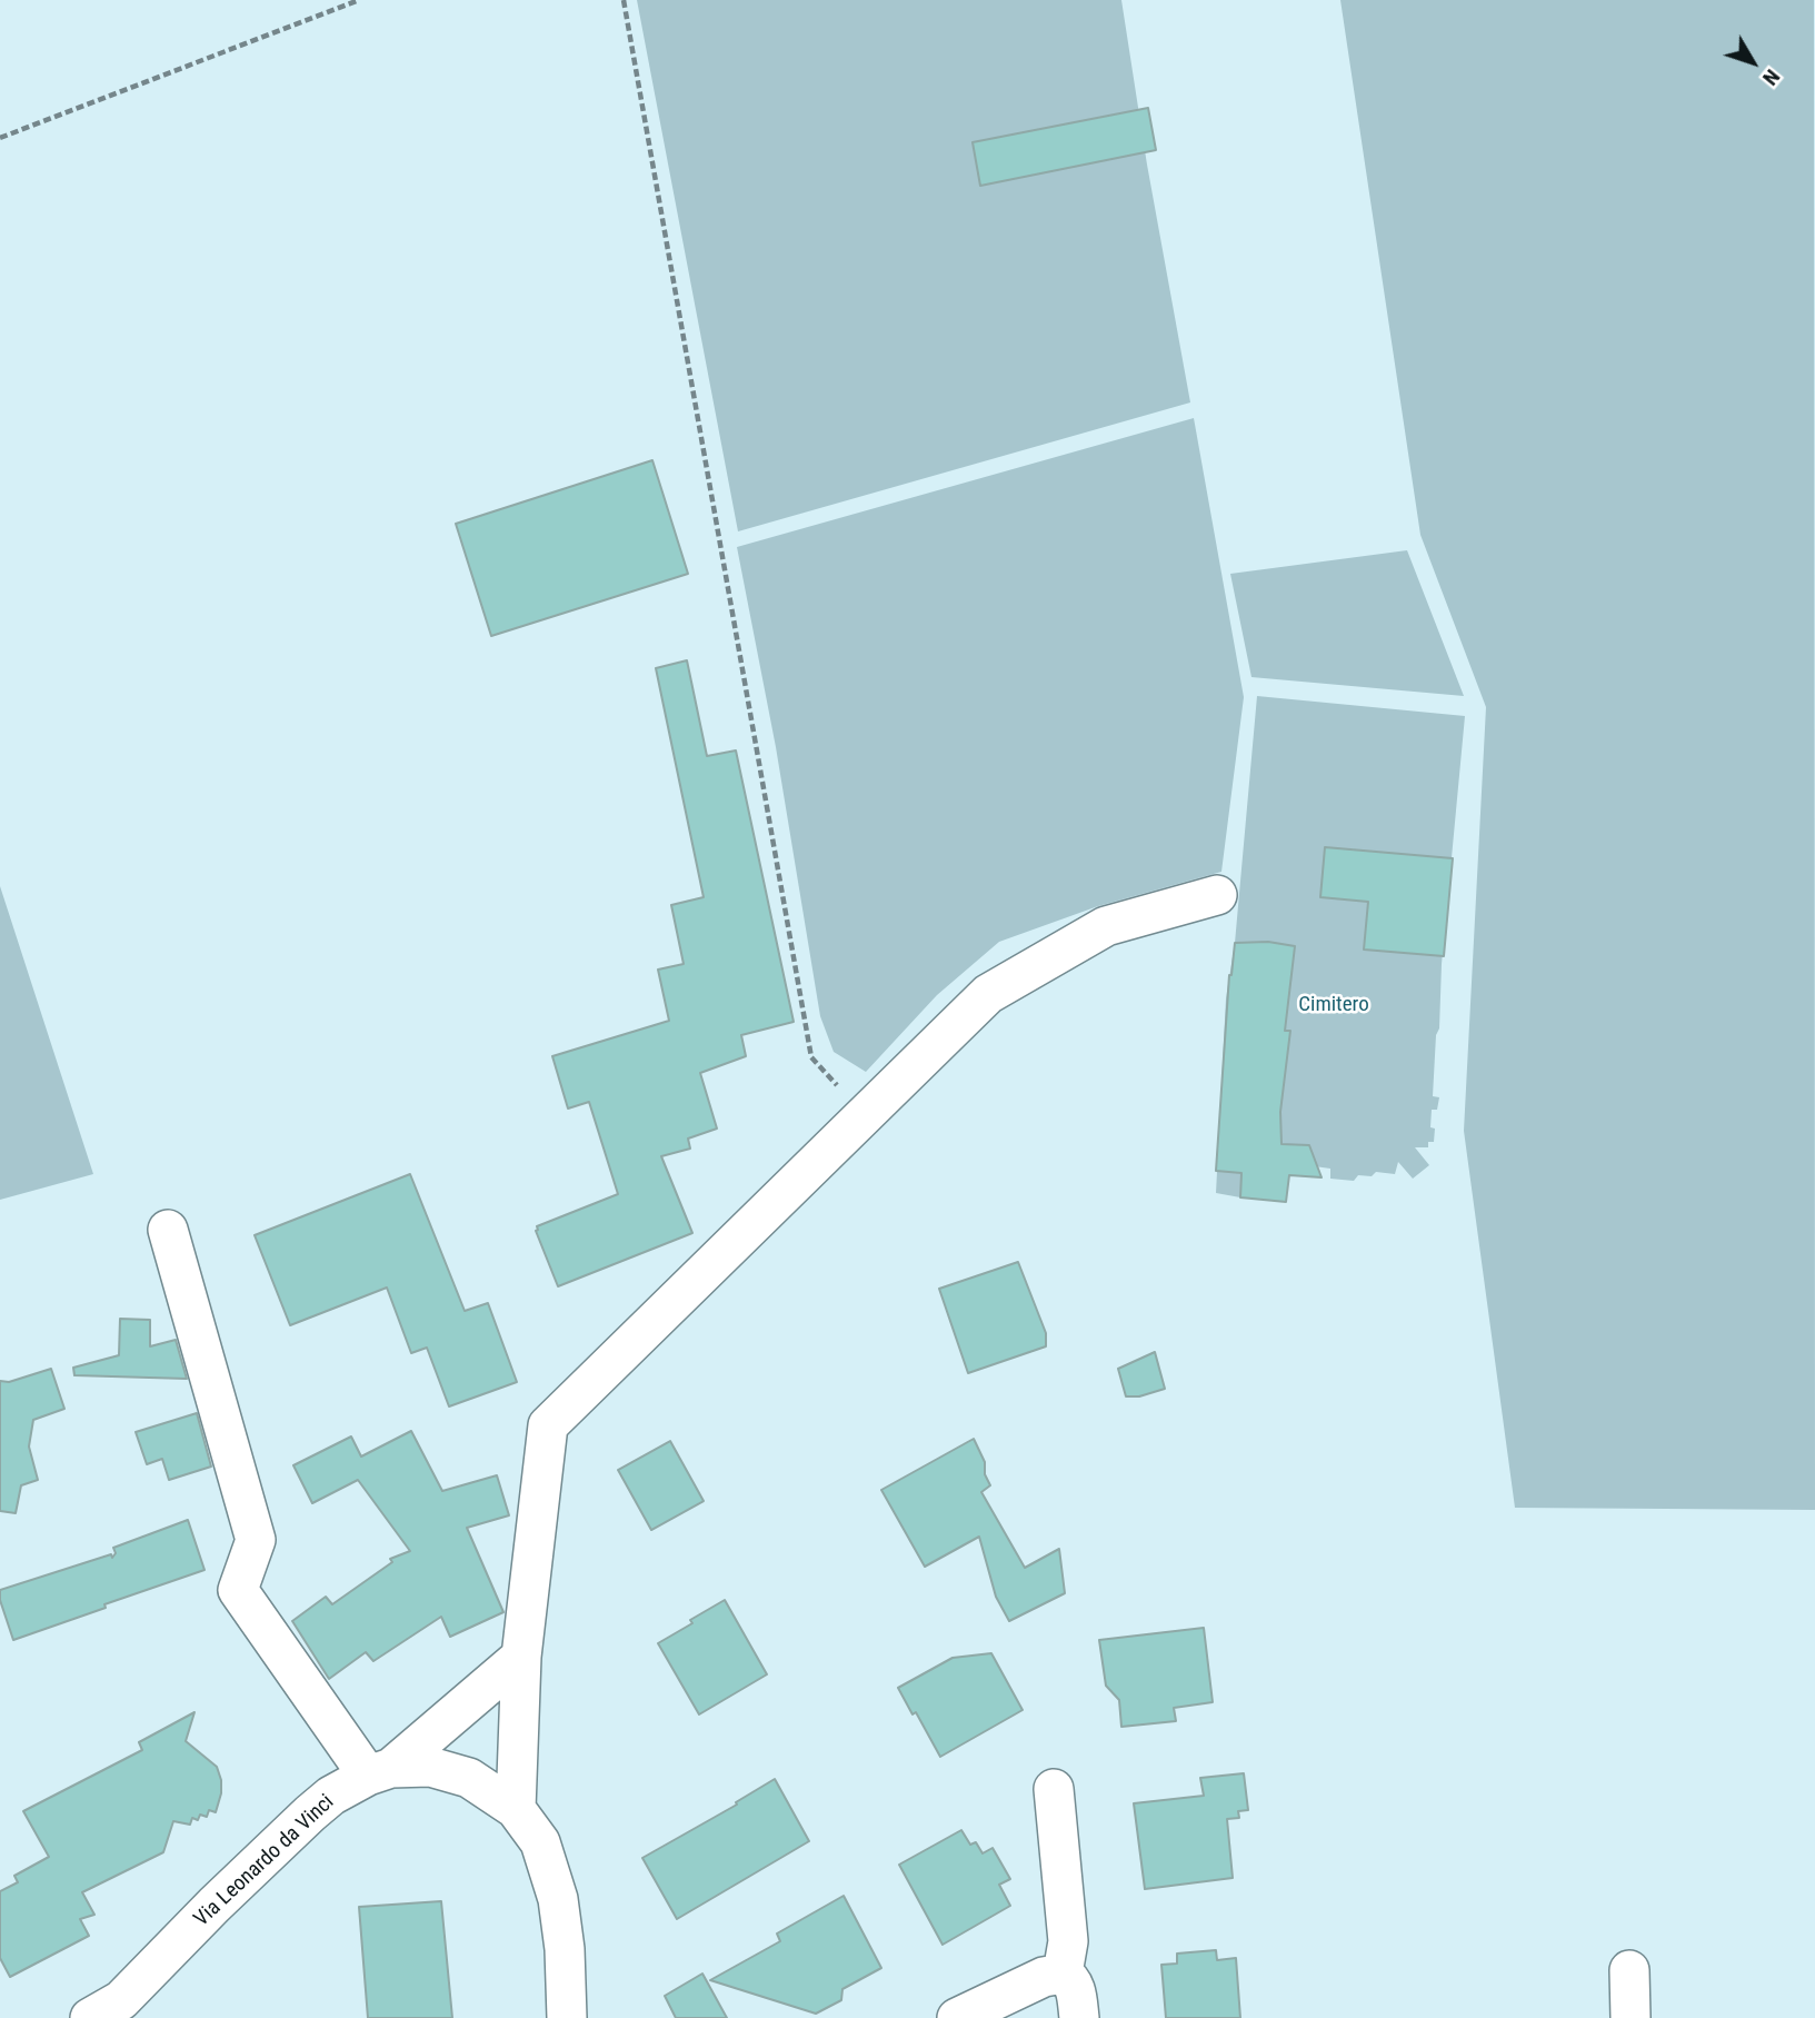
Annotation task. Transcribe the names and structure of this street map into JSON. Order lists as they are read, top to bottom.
{
  "streets": {
    "street": ["Via Leonardo da Vinci"]
  },
  "parks": ["Cimitero"],
  "north": "bottom right"
}
